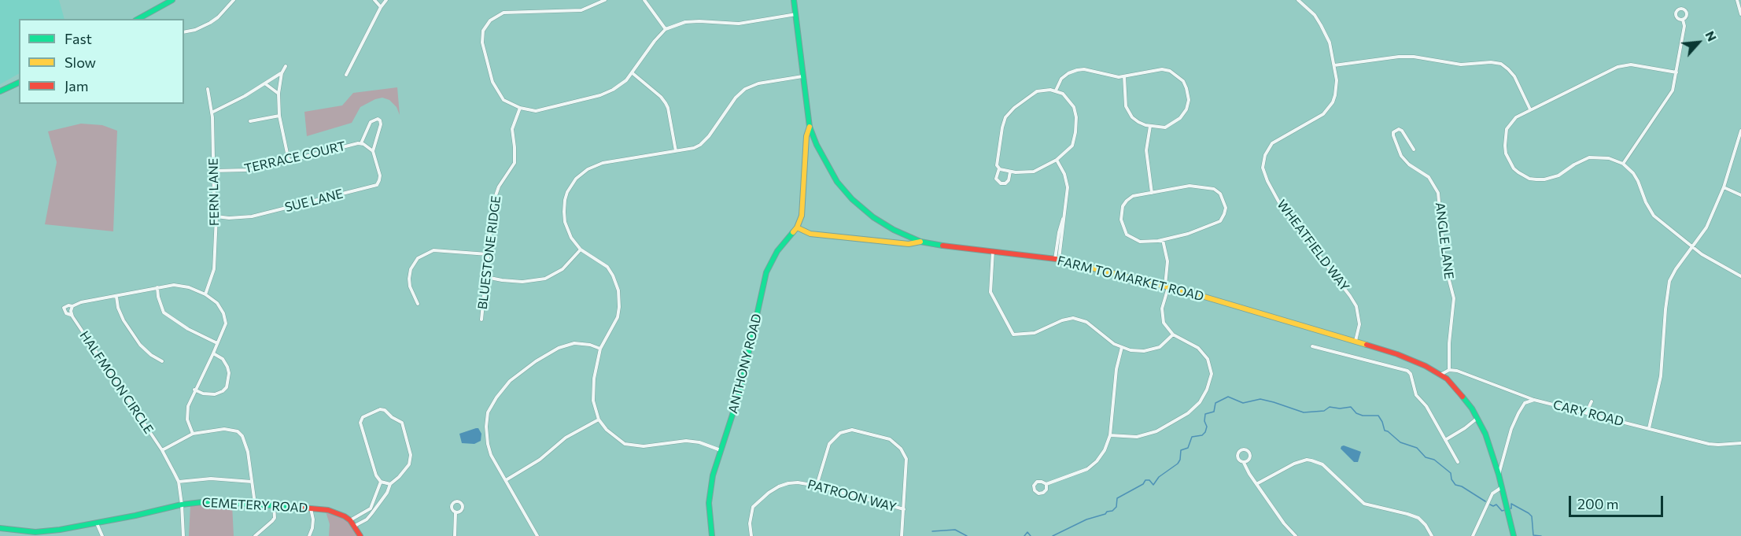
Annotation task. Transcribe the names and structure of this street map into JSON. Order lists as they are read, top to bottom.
{
  "streets": {
    "street": [
      "TERRACE COURT",
      "FERN LANE",
      "SUE LANE",
      "ANGLE LANE",
      "WHEATFIELD WAY",
      "BLUESTONE RIDGE",
      "FARM TO MARKET ROAD",
      "ANTHONY ROAD",
      "HALFMOON CIRCLE",
      "CARY ROAD",
      "PATROON WAY",
      "CEMETERY ROAD"
    ]
  },
  "crossings": [
    ["TERRACE COURT", "FERN LANE"],
    ["TERRACE COURT", "SUE LANE"],
    ["FERN LANE", "SUE LANE"],
    ["ANGLE LANE", "CARY ROAD"],
    ["WHEATFIELD WAY", "FARM TO MARKET ROAD"],
    ["FARM TO MARKET ROAD", "ANTHONY ROAD"],
    ["HALFMOON CIRCLE", "CEMETERY ROAD"]
  ],
  "legend": ["Fast", "Slow", "Jam"],
  "scale_bar": "200 m",
  "north": "top right"
}
